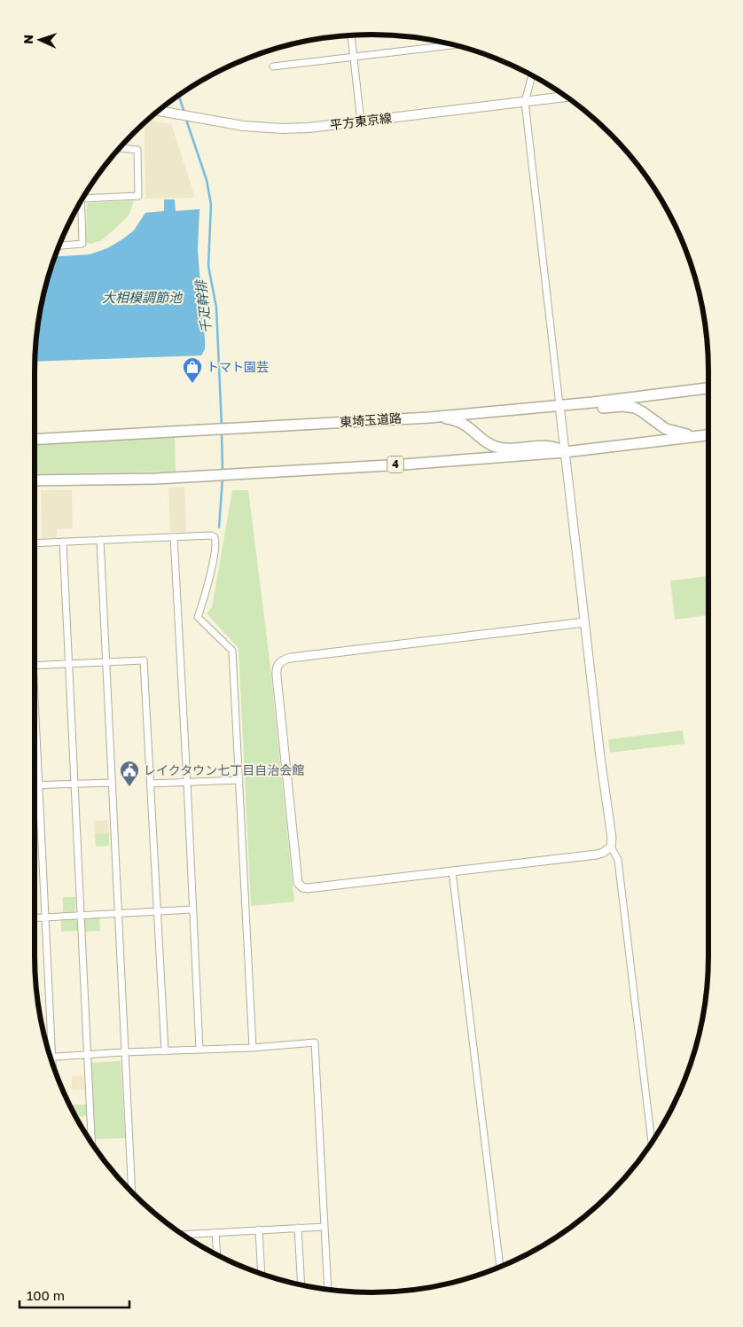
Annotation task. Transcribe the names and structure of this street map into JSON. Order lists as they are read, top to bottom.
{
  "streets": {
    "highway": ["東埼玉道路", "4"],
    "main road": ["平方東京線"]
  },
  "crossings": [
    ["東埼玉道路", "4"]
  ],
  "water": ["大相模調節池", "千疋幹排"],
  "places": {
    "shop": ["トマト園芸"],
    "public building": ["レイクタウン七丁目自治会館"]
  },
  "scale_bar": "100 m",
  "north": "left"
}
